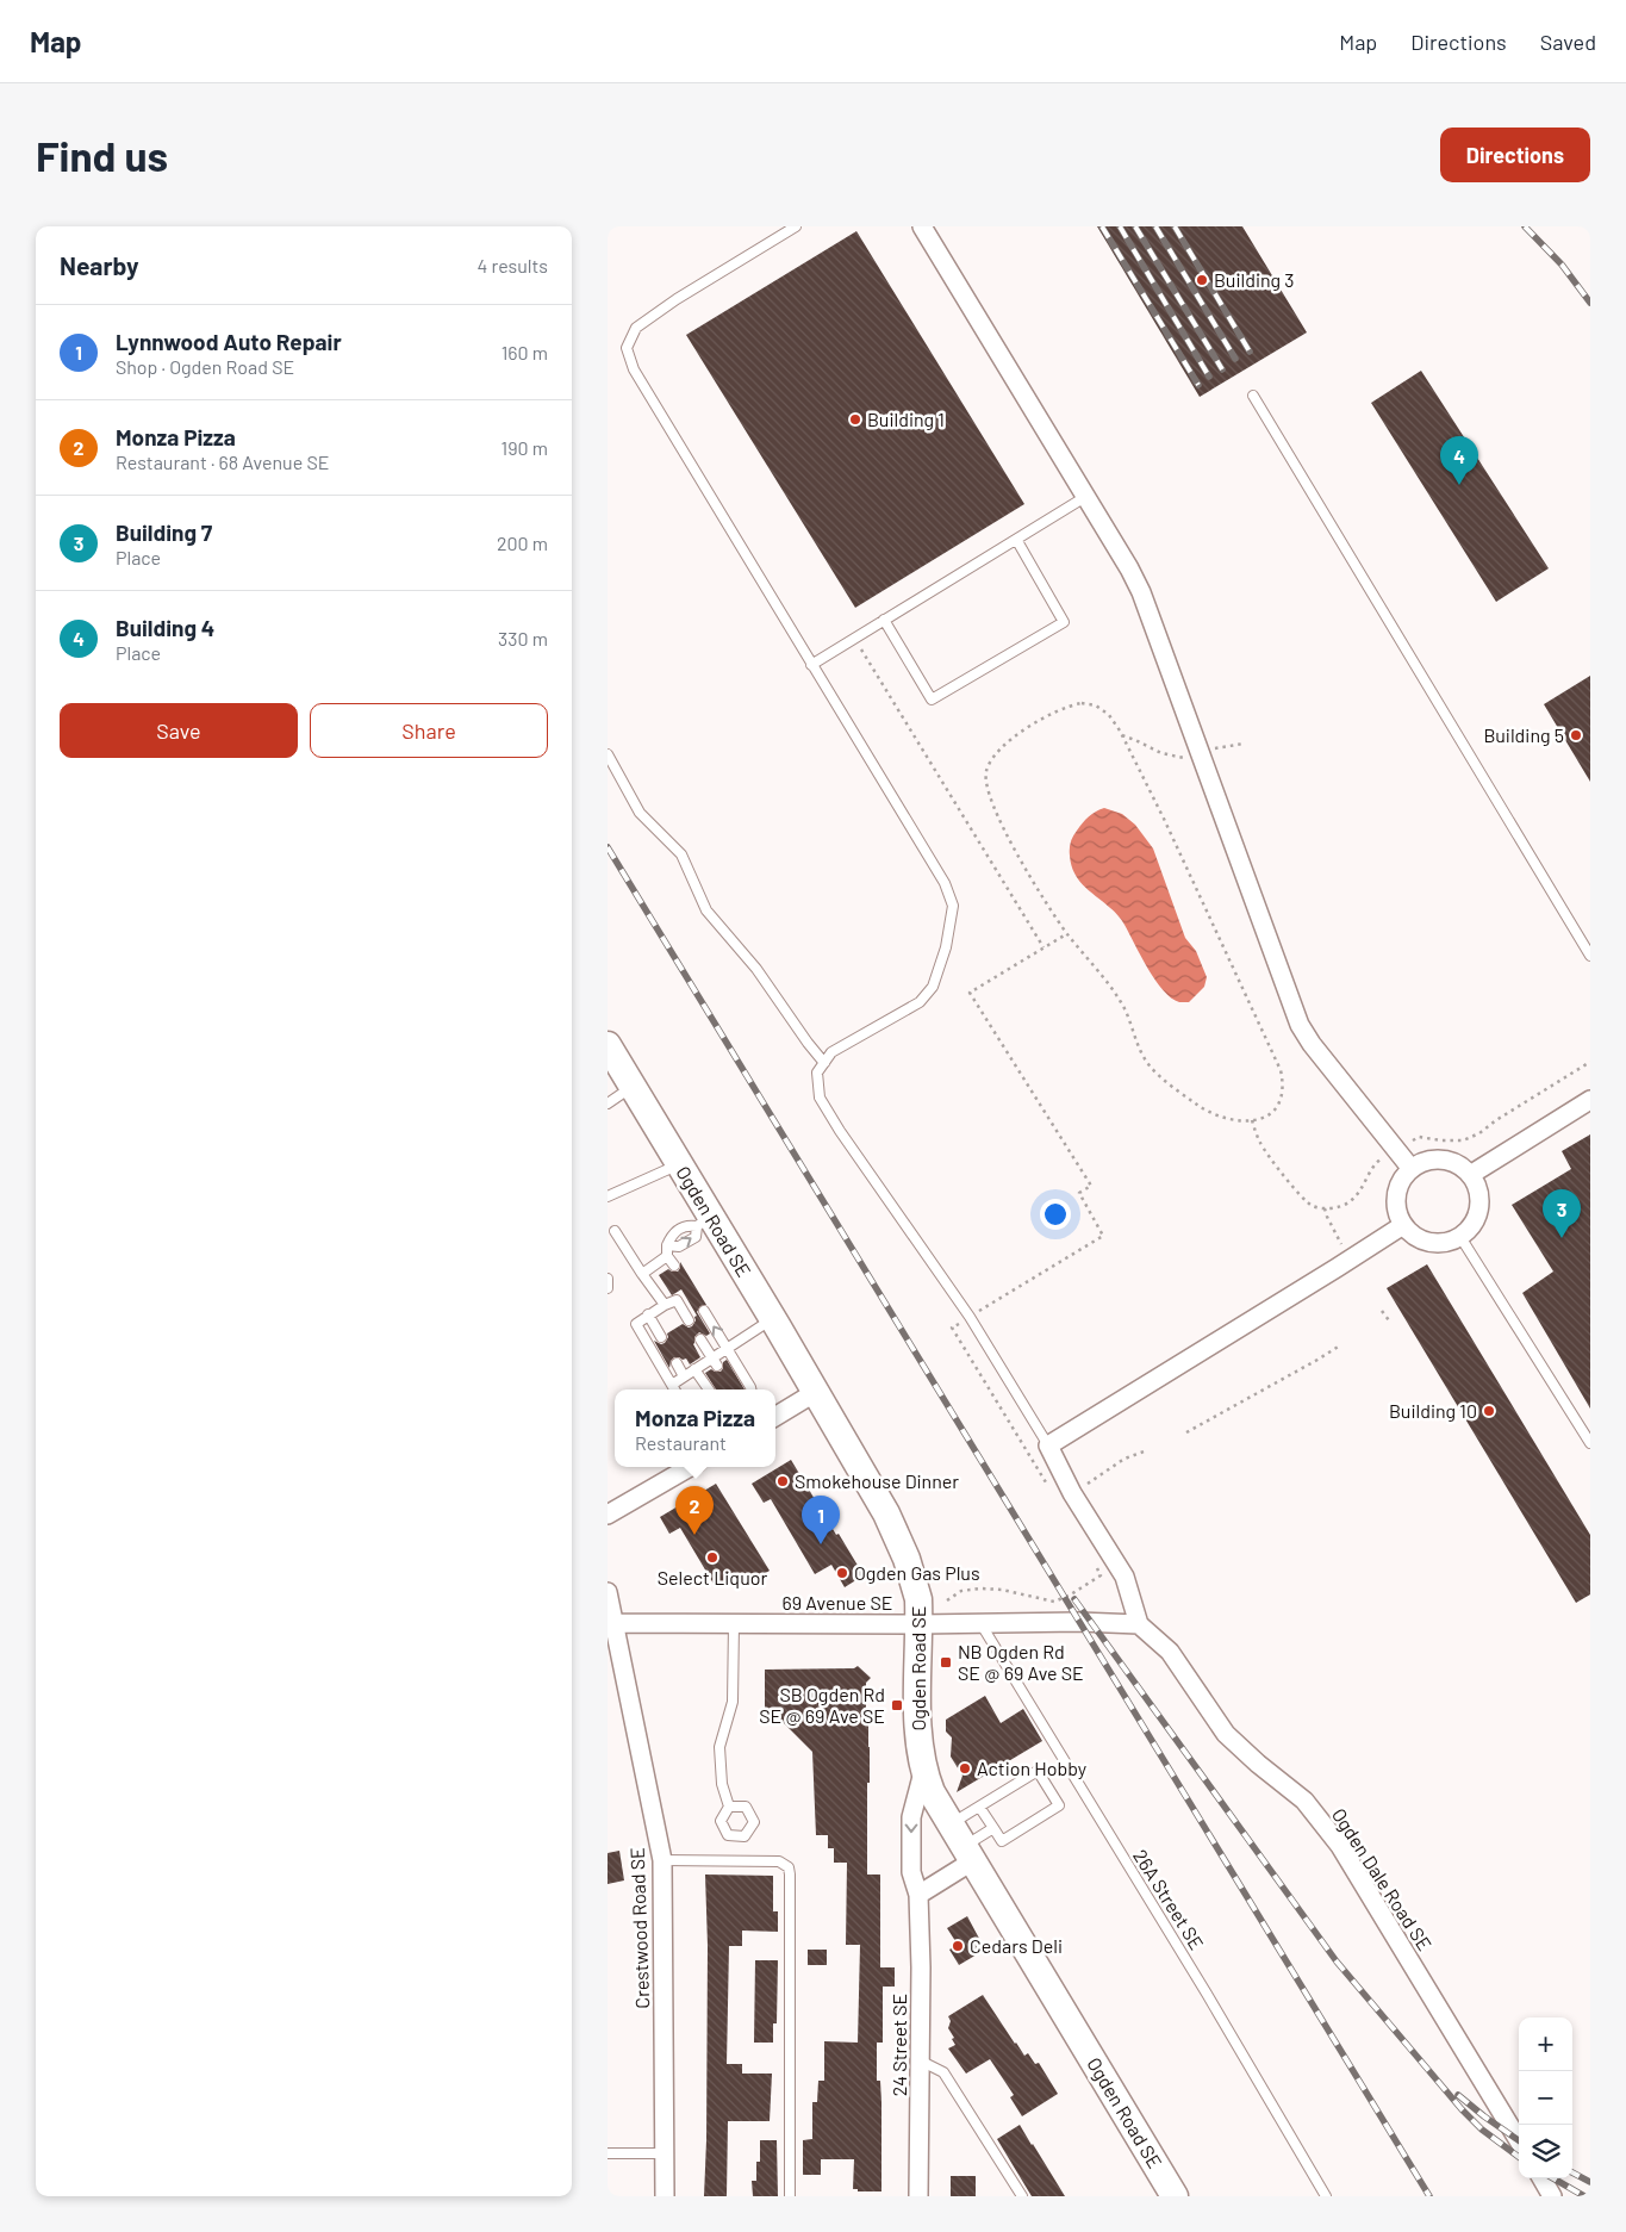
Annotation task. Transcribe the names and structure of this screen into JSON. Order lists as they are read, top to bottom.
{
  "streets": {
    "street": [
      "Ogden Road SE",
      "69 Avenue SE",
      "Ogden Dale Road SE",
      "Crestwood Road SE",
      "24 Street SE"
    ],
    "lane": ["26A Street SE"]
  },
  "crossings": [
    ["Ogden Road SE", "69 Avenue SE"],
    ["Ogden Road SE", "24 Street SE"],
    ["69 Avenue SE", "Ogden Dale Road SE"],
    ["69 Avenue SE", "26A Street SE"],
    ["69 Avenue SE", "Crestwood Road SE"]
  ],
  "places": {
    "other": [
      "Building 3",
      "Building 1",
      "Building 5",
      "Building 10",
      "Smokehouse Dinner",
      "Select Liquor",
      "Ogden Gas Plus",
      "Action Hobby",
      "Cedars Deli"
    ],
    "transit": ["NB Ogden Rd SE @ 69 Ave SE", "SB Ogden Rd SE @ 69 Ave SE"]
  },
  "page": {
    "header": "Map",
    "nav": ["Map", "Directions", "Saved"],
    "buttons": [
      "Directions",
      ["Save", "Share"]
    ],
    "title": "Find us",
    "heading": ["Nearby", "4 results"],
    "list": [
      {
        "mark": "1",
        "name": "Lynnwood Auto Repair",
        "note": "Shop · Ogden Road SE",
        "value": "160 m"
      },
      {
        "mark": "2",
        "name": "Monza Pizza",
        "note": "Restaurant · 68 Avenue SE",
        "value": "190 m"
      },
      {
        "mark": "3",
        "name": "Building 7",
        "note": "Place",
        "value": "200 m"
      },
      {
        "mark": "4",
        "name": "Building 4",
        "note": "Place",
        "value": "330 m"
      }
    ],
    "pins": [
      "4",
      "3",
      "2",
      "1"
    ],
    "popup": ["Monza Pizza", "Restaurant"],
    "map_buttons": ["+", "−"]
  }
}
